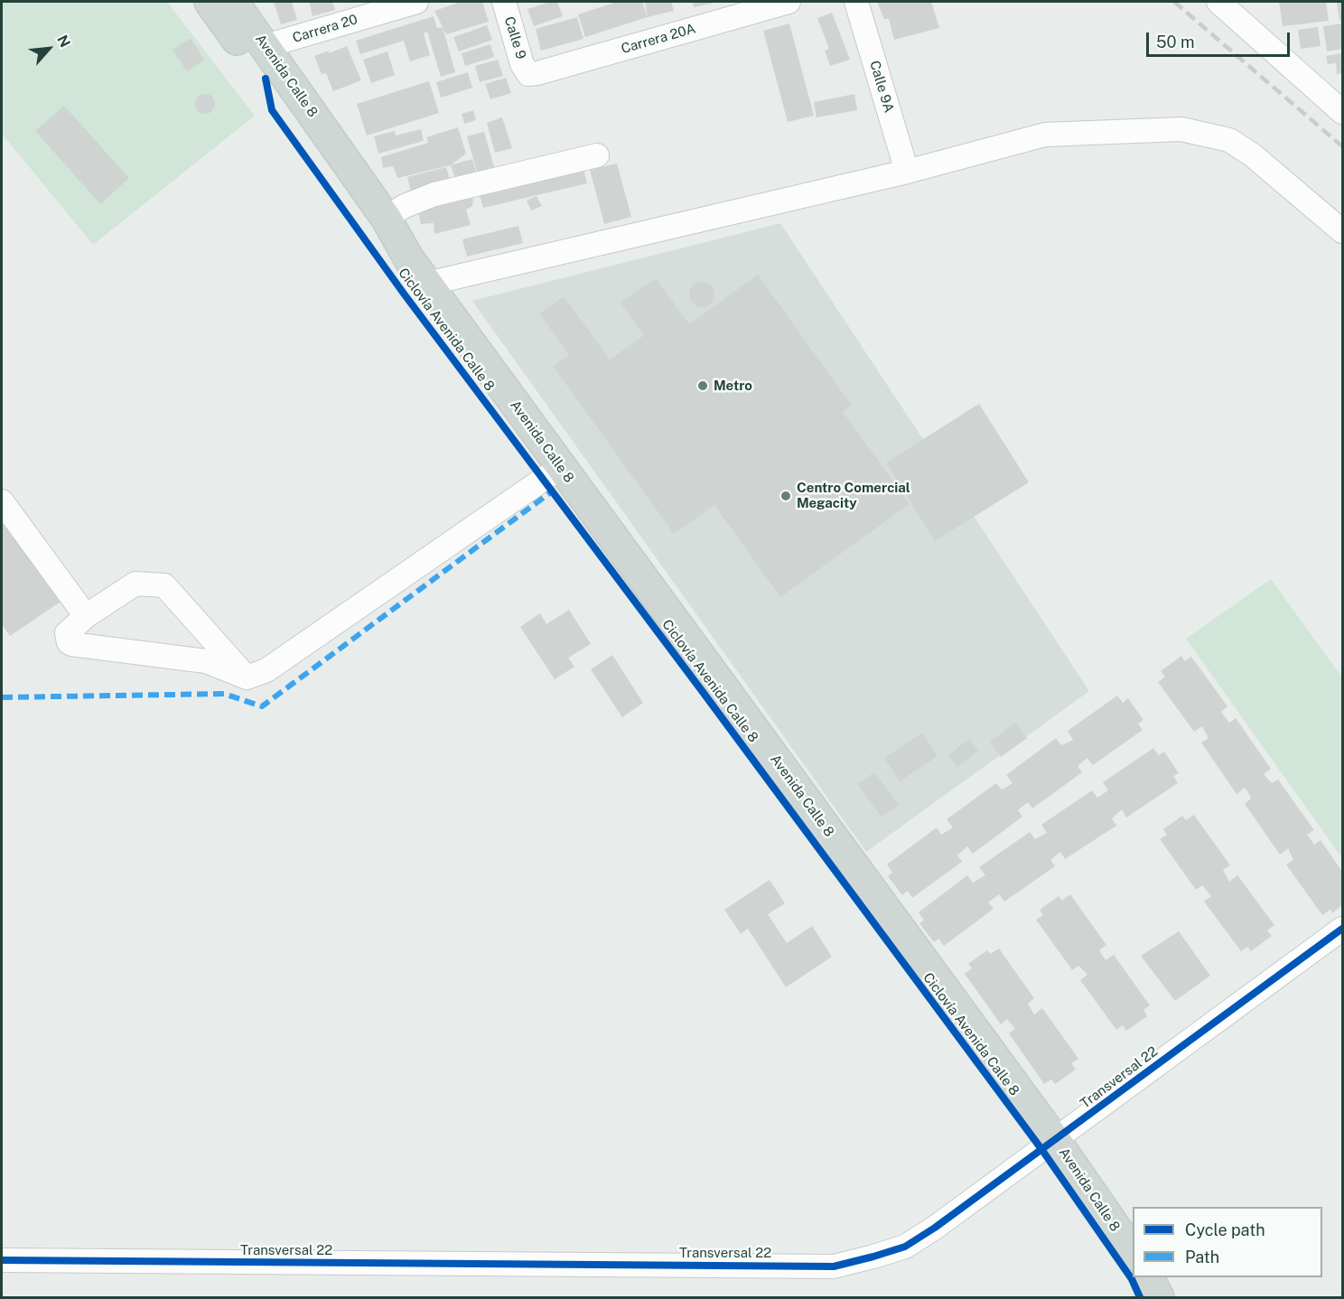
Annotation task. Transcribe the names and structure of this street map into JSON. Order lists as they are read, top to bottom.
{
  "streets": {
    "main road": ["Avenida Calle 8"],
    "street": [
      "Carrera 20",
      "Calle 9",
      "Carrera 20A",
      "Calle 9A",
      "Transversal 22"
    ],
    "cycle path": ["Ciclovía Avenida Calle 8"]
  },
  "crossings": [
    ["Carrera 20", "Avenida Calle 8"],
    ["Calle 9", "Carrera 20A"],
    ["Avenida Calle 8", "Transversal 22"]
  ],
  "places": ["Metro", "Centro Comercial Megacity"],
  "legend": ["Cycle path", "Path"],
  "scale_bar": "50 m",
  "north": "top right"
}
